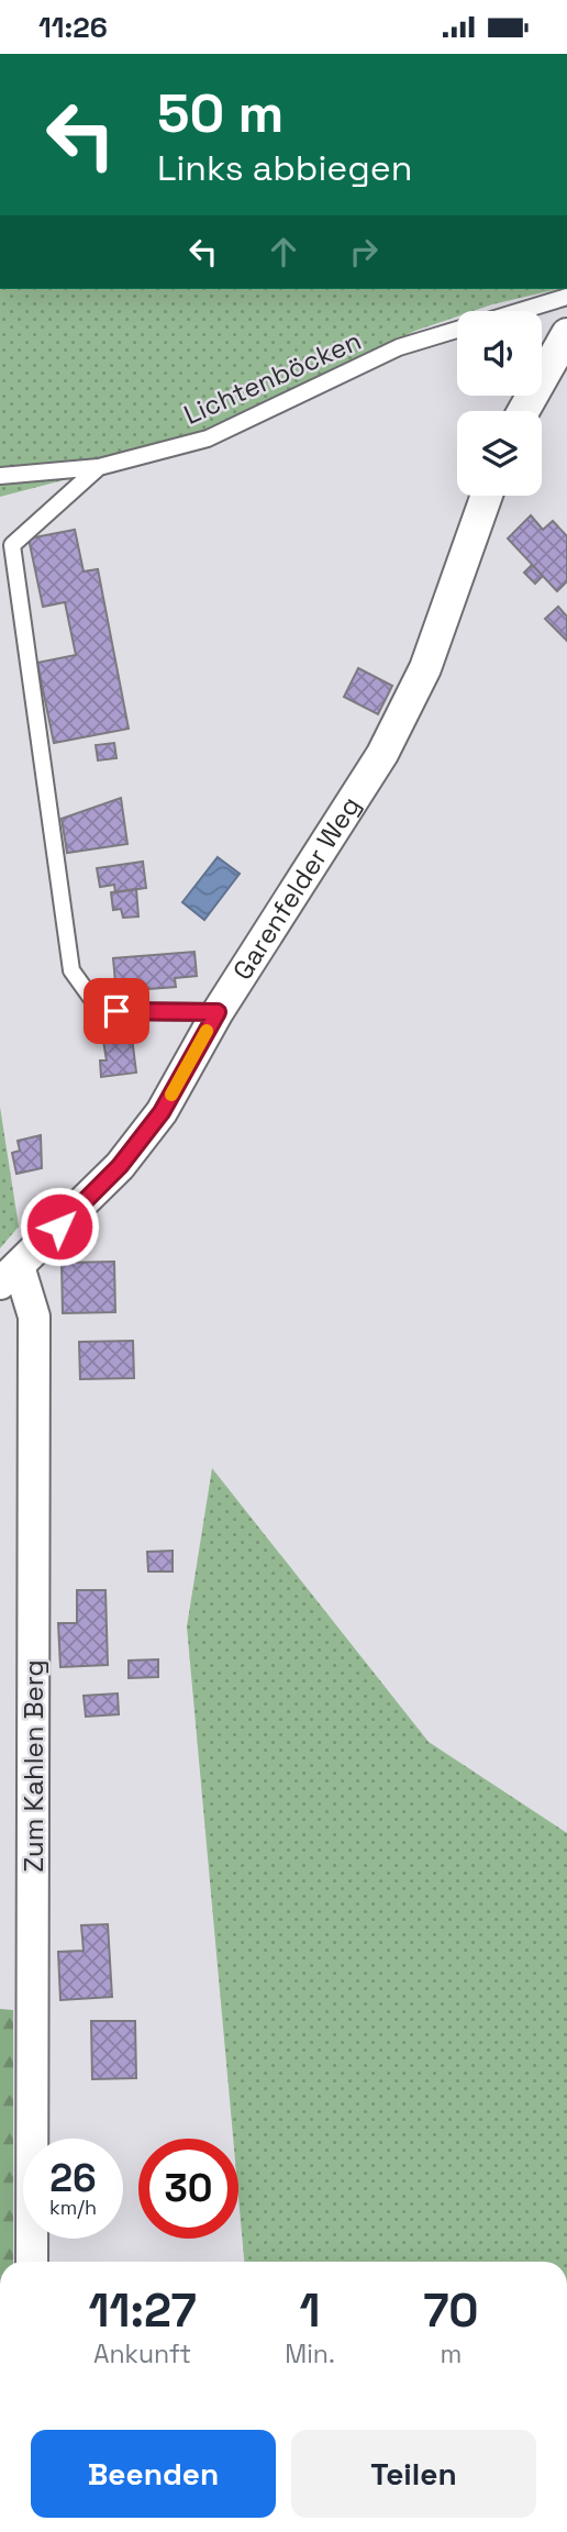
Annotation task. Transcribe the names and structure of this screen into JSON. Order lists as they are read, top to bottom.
{
  "streets": {
    "street": ["Garenfelder Weg", "Zum Kahlen Berg"],
    "lane": ["Lichtenböcken"]
  },
  "crossings": [
    ["Garenfelder Weg", "Zum Kahlen Berg"]
  ],
  "page": {
    "status": "11:26",
    "turn": ["50 m", "Links abbiegen"],
    "speed": "26 km/h",
    "limit": "30",
    "eta": [
      "11:27",
      "Ankunft",
      "1",
      "Min.",
      "70",
      "m"
    ],
    "buttons": ["Beenden", "Teilen"]
  }
}
